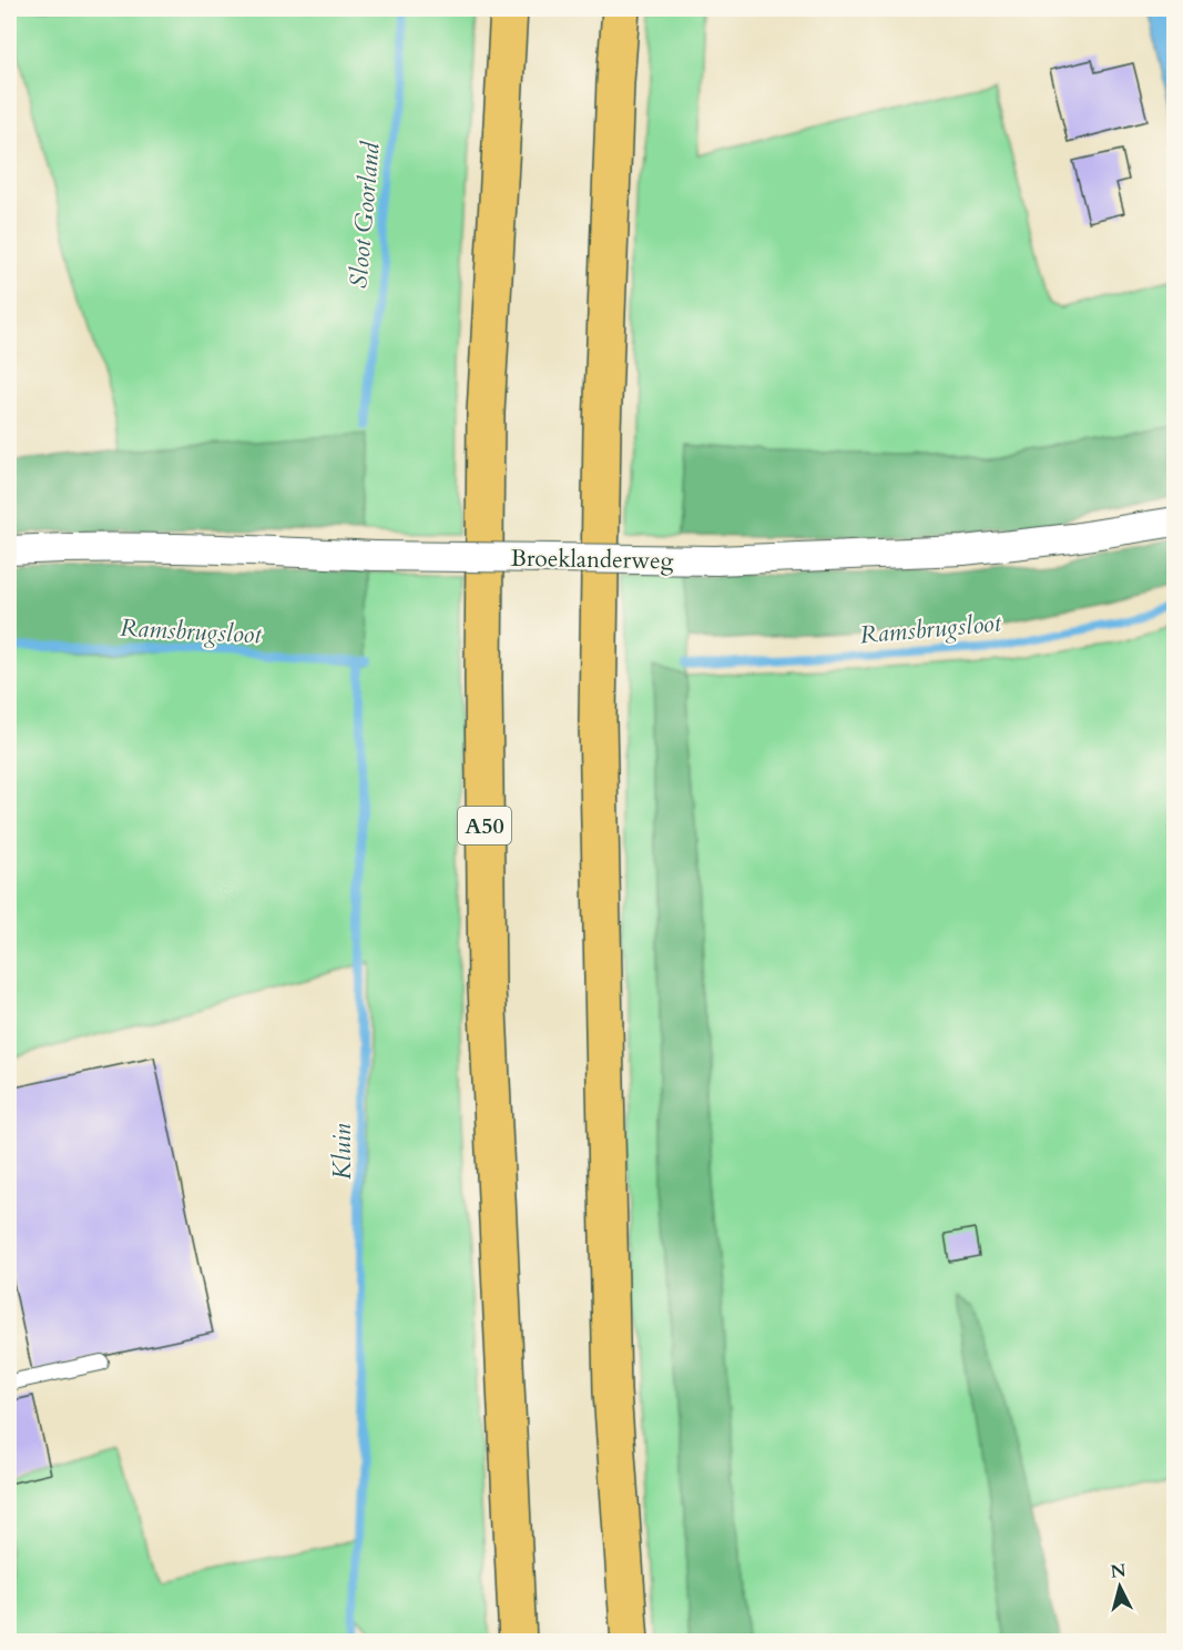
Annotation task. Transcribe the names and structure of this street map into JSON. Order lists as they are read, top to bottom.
{
  "streets": {
    "highway": ["A50"],
    "street": ["Broeklanderweg"]
  },
  "water": ["Sloot Goorland", "Ramsbrugsloot", "Kluin"],
  "north": "top"
}
